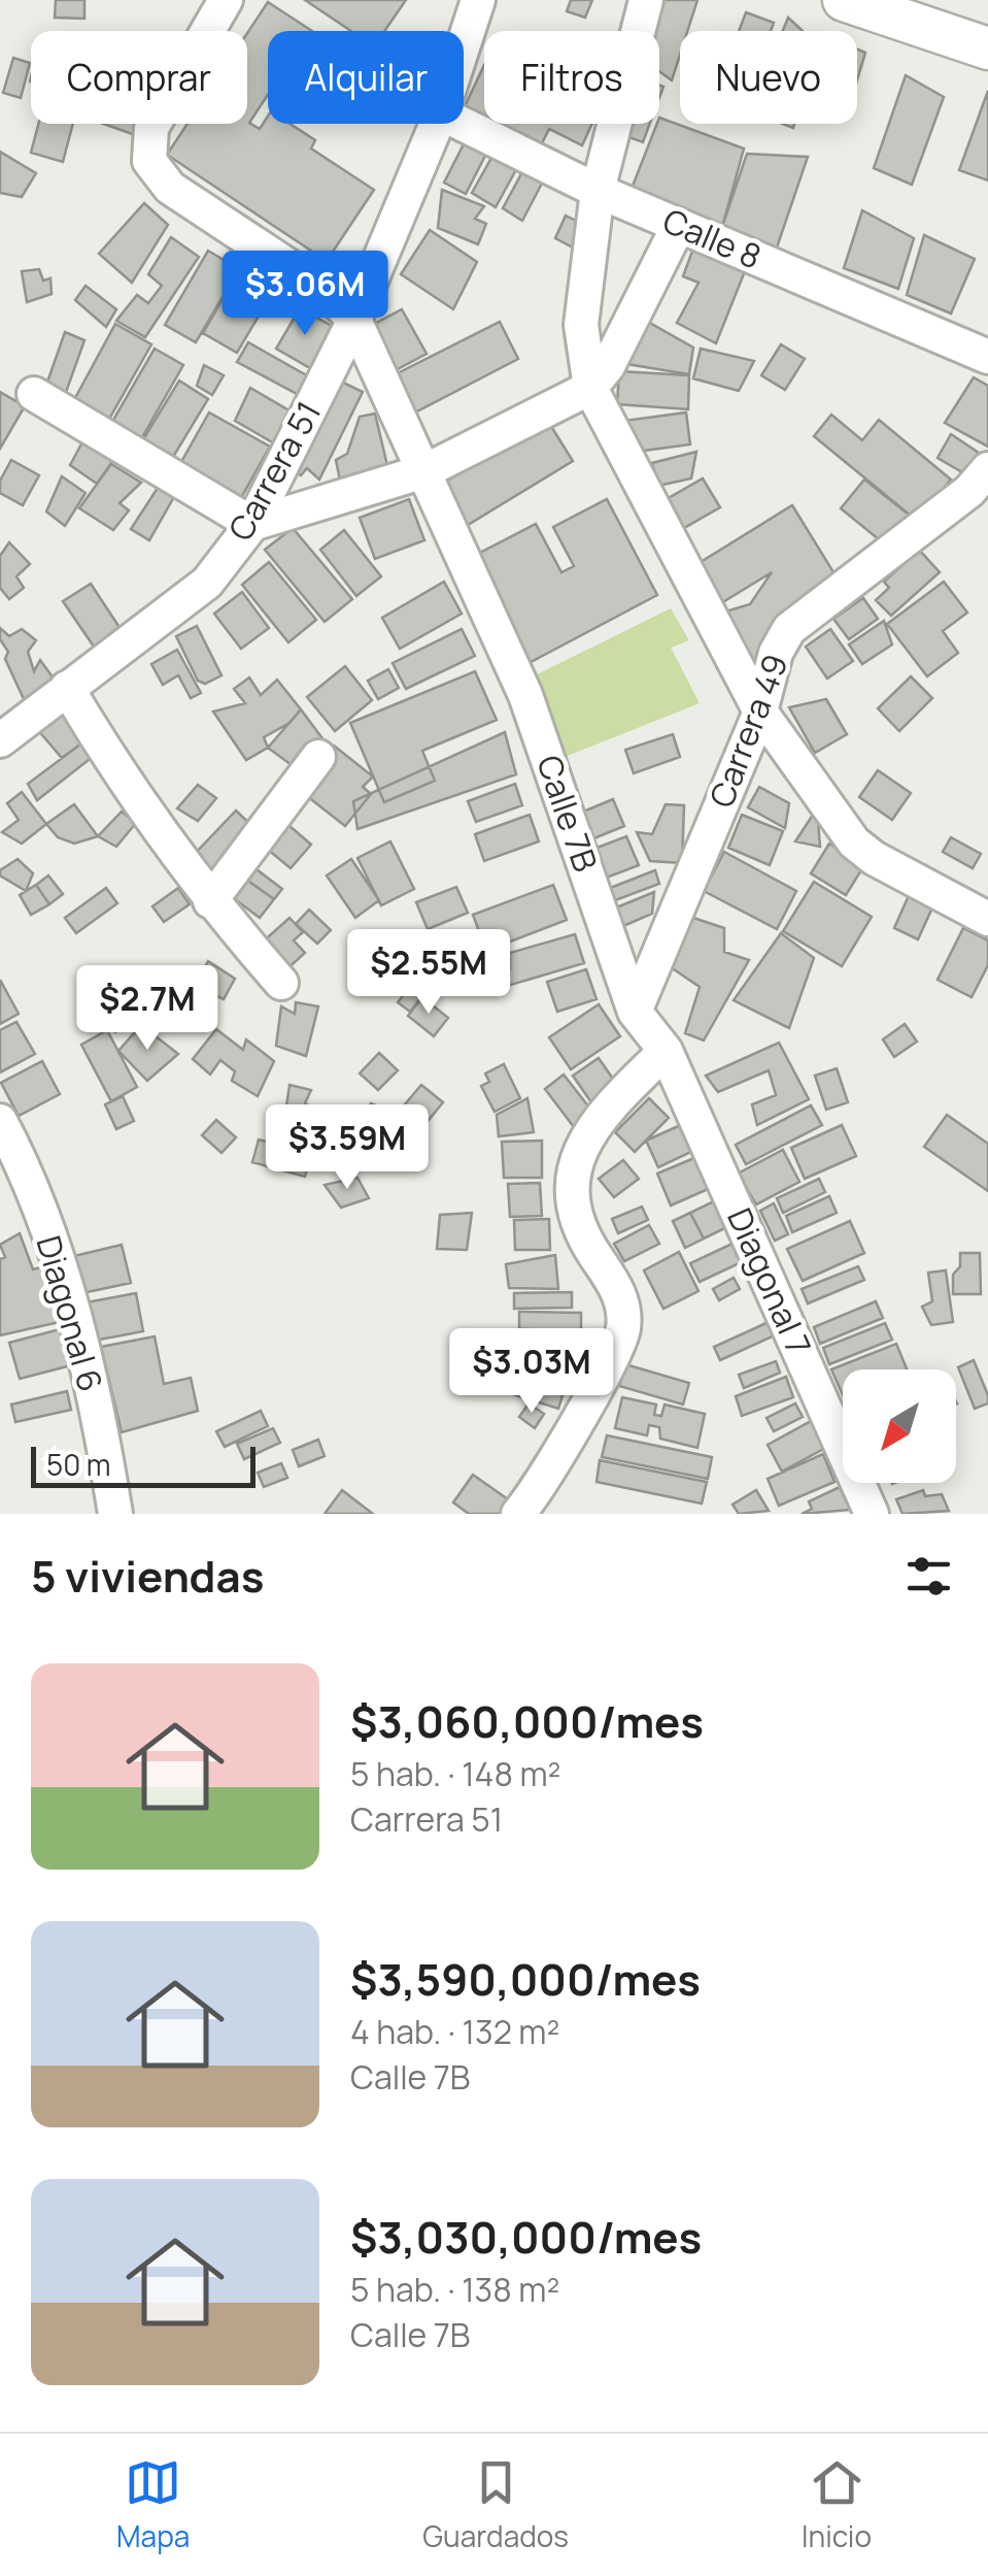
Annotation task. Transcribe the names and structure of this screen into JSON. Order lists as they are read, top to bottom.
{
  "streets": {
    "street": [
      "Calle 8",
      "Carrera 51",
      "Carrera 49",
      "Calle 7B",
      "Diagonal 7",
      "Diagonal 6"
    ]
  },
  "crossings": [
    ["Carrera 51", "Calle 7B"],
    ["Carrera 49", "Calle 7B"],
    ["Calle 7B", "Diagonal 7"]
  ],
  "scale_bar": "50 m",
  "north": "bottom left",
  "page": {
    "chip": [
      "Comprar",
      "Alquilar",
      "Filtros",
      "Nuevo"
    ],
    "price": [
      "$3.06M",
      "$2.55M",
      "$2.7M",
      "$3.59M",
      "$3.03M"
    ],
    "scale": "50 m",
    "heading": "5 viviendas",
    "list": [
      {
        "name": "$3,060,000/mes",
        "note": "5 hab. · 148 m² · Carrera 51"
      },
      {
        "name": "$3,590,000/mes",
        "note": "4 hab. · 132 m² · Calle 7B"
      },
      {
        "name": "$3,030,000/mes",
        "note": "5 hab. · 138 m² · Calle 7B"
      }
    ],
    "tabs": ["Mapa", "Guardados", "Inicio"]
  }
}
